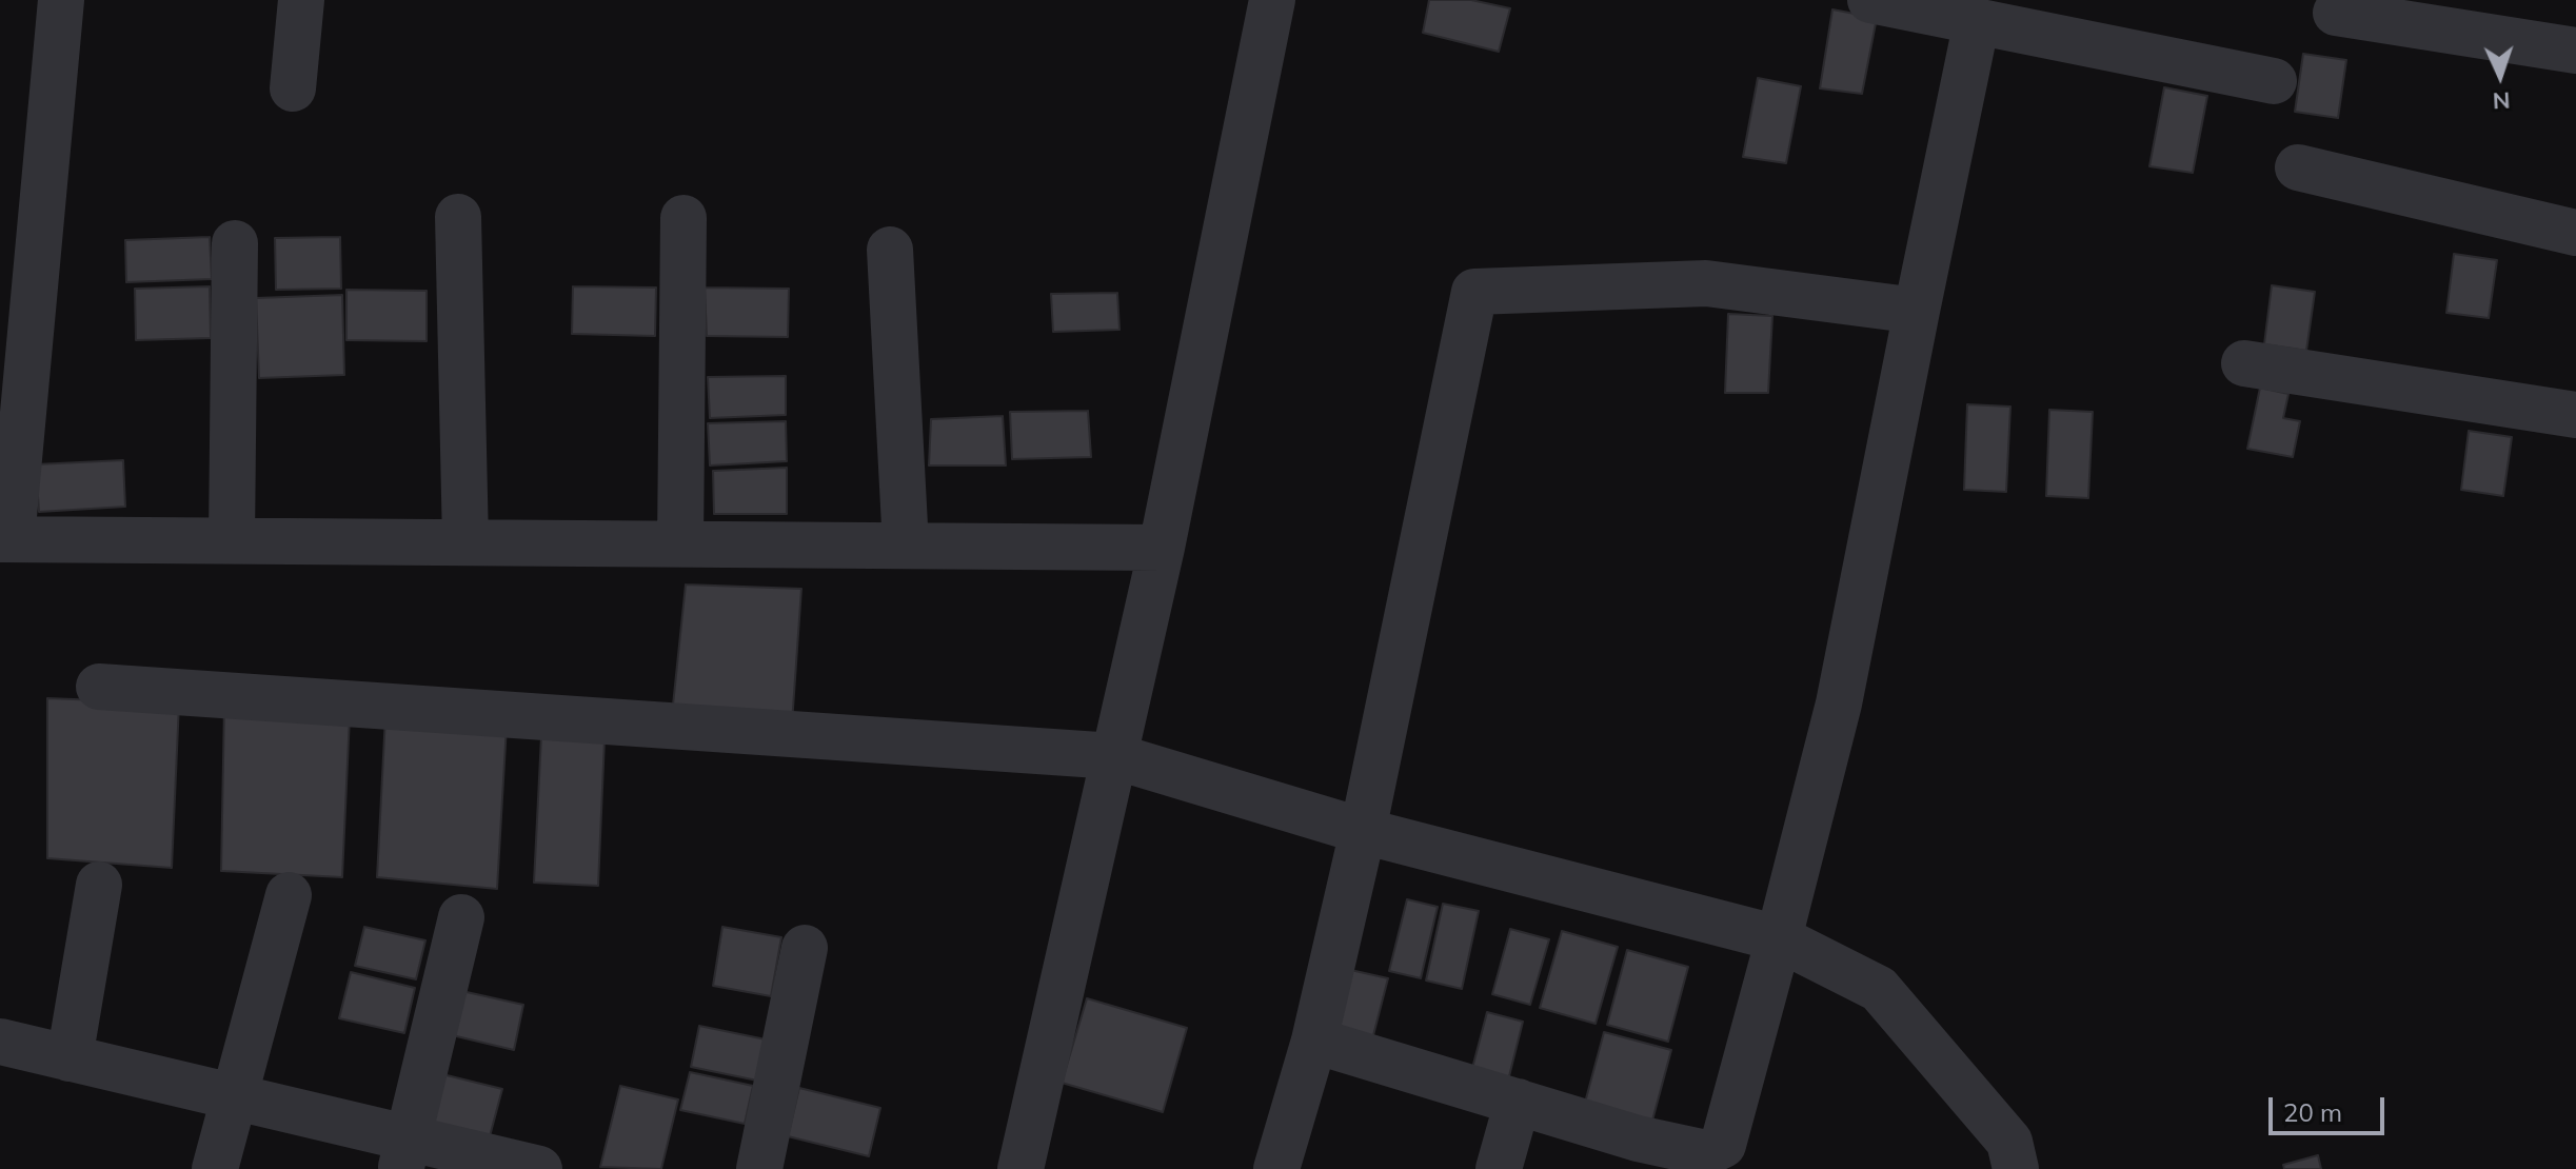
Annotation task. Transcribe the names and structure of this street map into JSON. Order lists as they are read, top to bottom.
{
  "scale_bar": "20 m",
  "north": "bottom"
}
